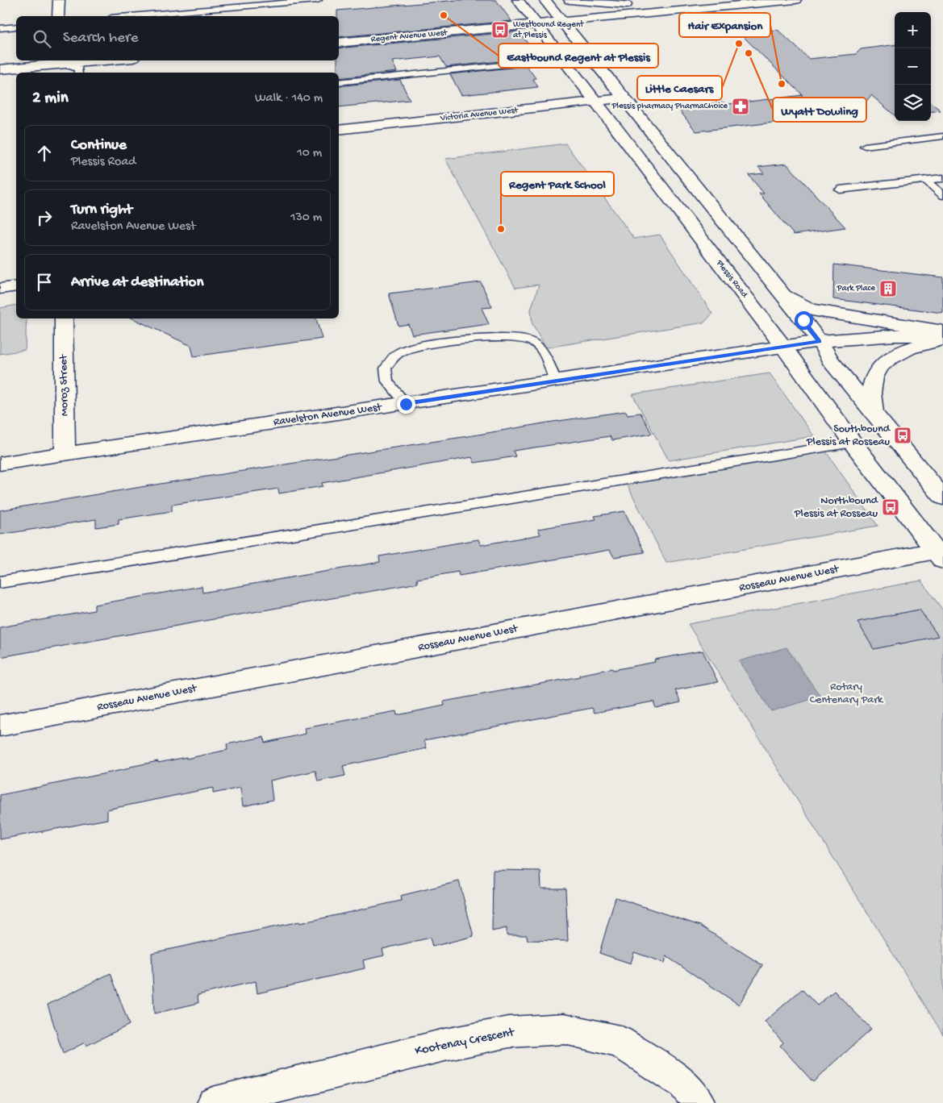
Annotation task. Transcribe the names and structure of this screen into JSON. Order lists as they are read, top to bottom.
{
  "streets": {
    "main road": [
      "Regent Avenue West",
      "Victoria Avenue West",
      "Plessis Road",
      "Moroz Street",
      "Ravelston Avenue West",
      "Rosseau Avenue West",
      "Kootenay Crescent"
    ]
  },
  "crossings": [
    ["Regent Avenue West", "Plessis Road"],
    ["Victoria Avenue West", "Plessis Road"],
    ["Plessis Road", "Ravelston Avenue West"],
    ["Plessis Road", "Rosseau Avenue West"],
    ["Moroz Street", "Ravelston Avenue West"]
  ],
  "parks": ["Rotary Centenary Park"],
  "places": {
    "other": [
      "Eastbound Regent at Plessis",
      "Little Caesars",
      "Wyatt Dowling",
      "Hair Expansion",
      "Regent Park School"
    ],
    "bus stop": ["Westbound Regent at Plessis", "Southbound Plessis at Rosseau", "Northbound Plessis at Rosseau"],
    "pharmacy": ["Plessis pharmacy PharmaChoice"],
    "building": ["Park Place"]
  },
  "page": {
    "map_buttons": ["+", "−"],
    "search": "Search here",
    "heading": ["2 min", "Walk · 140 m"],
    "list": [
      ["Continue", "Plessis Road", "10 m"],
      ["Turn right", "Ravelston Avenue West", "130 m"],
      "Arrive at destination"
    ]
  }
}
